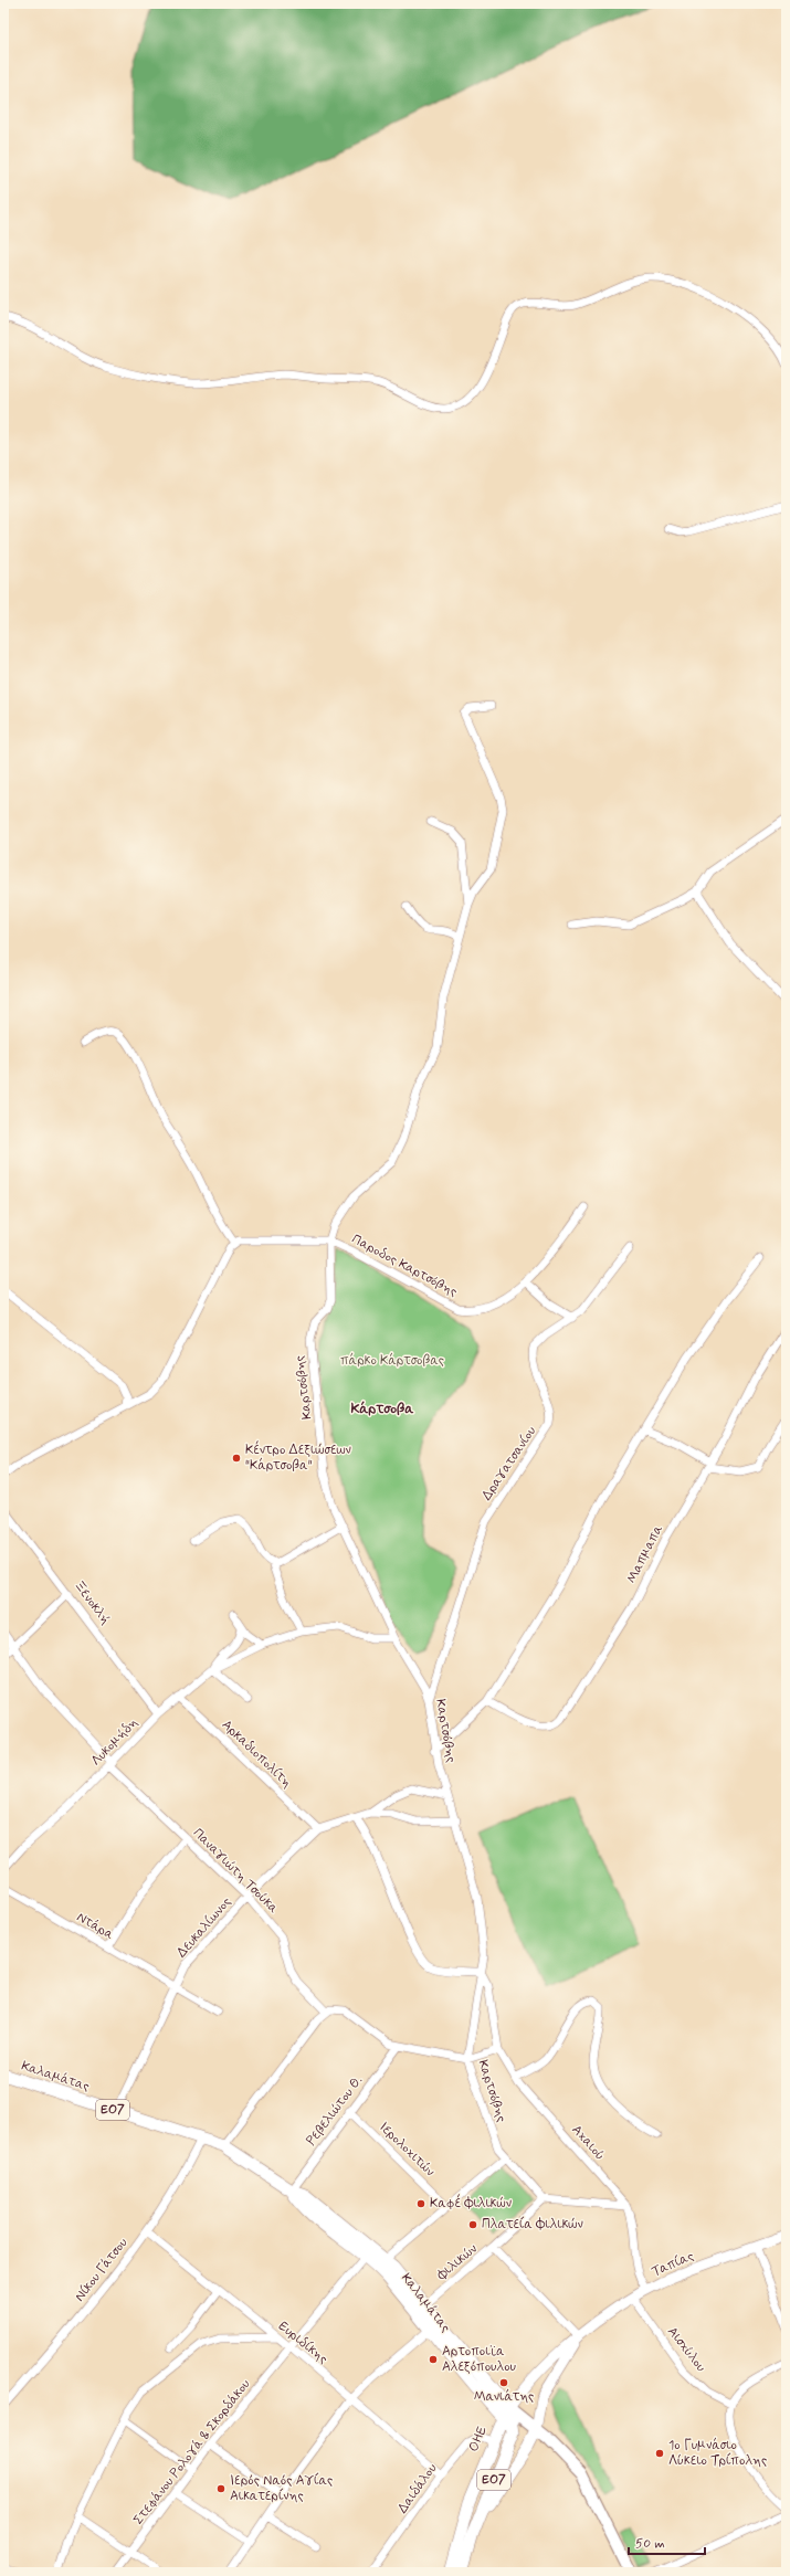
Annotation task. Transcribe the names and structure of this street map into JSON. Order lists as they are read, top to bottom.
{
  "streets": {
    "main road": ["Καλαμάτας", "ΕΟ7", "ΟΗΕ"],
    "street": [
      "Παροδος Καρτσόβης",
      "Καρτσόβης",
      "Δραγατσανίου",
      "Μαπμαπα",
      "Ξενοκλή",
      "Λυκομήδη",
      "Αρκαδιοπολίτη",
      "Παναγιώτη Τσούκα",
      "Ντάρα",
      "Δευκαλίωνος",
      "Ρεβελιώτου Θ.",
      "Αχαιού",
      "Ιερολοχιτών",
      "Φιλικών",
      "Ταπίας",
      "Νίκου Γάτσου",
      "Ευριδίκης",
      "Αισχύλου",
      "Στεφάνου Ρολογά & Σκορδάκου",
      "Δαιδάλου"
    ]
  },
  "crossings": [
    ["Παροδος Καρτσόβης", "Καρτσόβης"],
    ["Καρτσόβης", "Δραγατσανίου"],
    ["Καρτσόβης", "Φιλικών"],
    ["Ξενοκλή", "Λυκομήδη"],
    ["Λυκομήδη", "Αρκαδιοπολίτη"],
    ["Λυκομήδη", "Παναγιώτη Τσούκα"],
    ["Αρκαδιοπολίτη", "Δευκαλίωνος"],
    ["Παναγιώτη Τσούκα", "Δευκαλίωνος"],
    ["Ντάρα", "Δευκαλίωνος"],
    ["Δευκαλίωνος", "Καλαμάτας"],
    ["Καλαμάτας", "ΕΟ7"],
    ["Καλαμάτας", "Ρεβελιώτου Θ."],
    ["Καλαμάτας", "Φιλικών"],
    ["Καλαμάτας", "Ταπίας"],
    ["Καλαμάτας", "Νίκου Γάτσου"],
    ["Καλαμάτας", "ΟΗΕ"],
    ["Καλαμάτας", "Στεφάνου Ρολογά & Σκορδάκου"],
    ["ΕΟ7", "Ταπίας"],
    ["ΕΟ7", "ΟΗΕ"],
    ["Ρεβελιώτου Θ.", "Ιερολοχιτών"],
    ["Αχαιού", "Ταπίας"],
    ["Ταπίας", "Αισχύλου"],
    ["Ταπίας", "ΟΗΕ"],
    ["Νίκου Γάτσου", "Ευριδίκης"],
    ["Ευριδίκης", "Στεφάνου Ρολογά & Σκορδάκου"],
    ["Ευριδίκης", "Δαιδάλου"],
    ["ΟΗΕ", "Δαιδάλου"]
  ],
  "districts": ["Κάρτσοβα"],
  "parks": ["πάρκο Κάρτσοβας"],
  "places": [
    "Κέντρο Δεξιώσεων \"Κάρτσοβα\"",
    "Καφέ Φιλικών",
    "Πλατεία Φιλικών",
    "Αρτοποιϊα Αλεξόπουλου",
    "Μανιάτης",
    "1ο Γυμνάσιο Λύκειο Τρίπολης",
    "Ιερός Ναός Αγίας Αικατερίνης"
  ],
  "scale_bar": "50 m"
}
